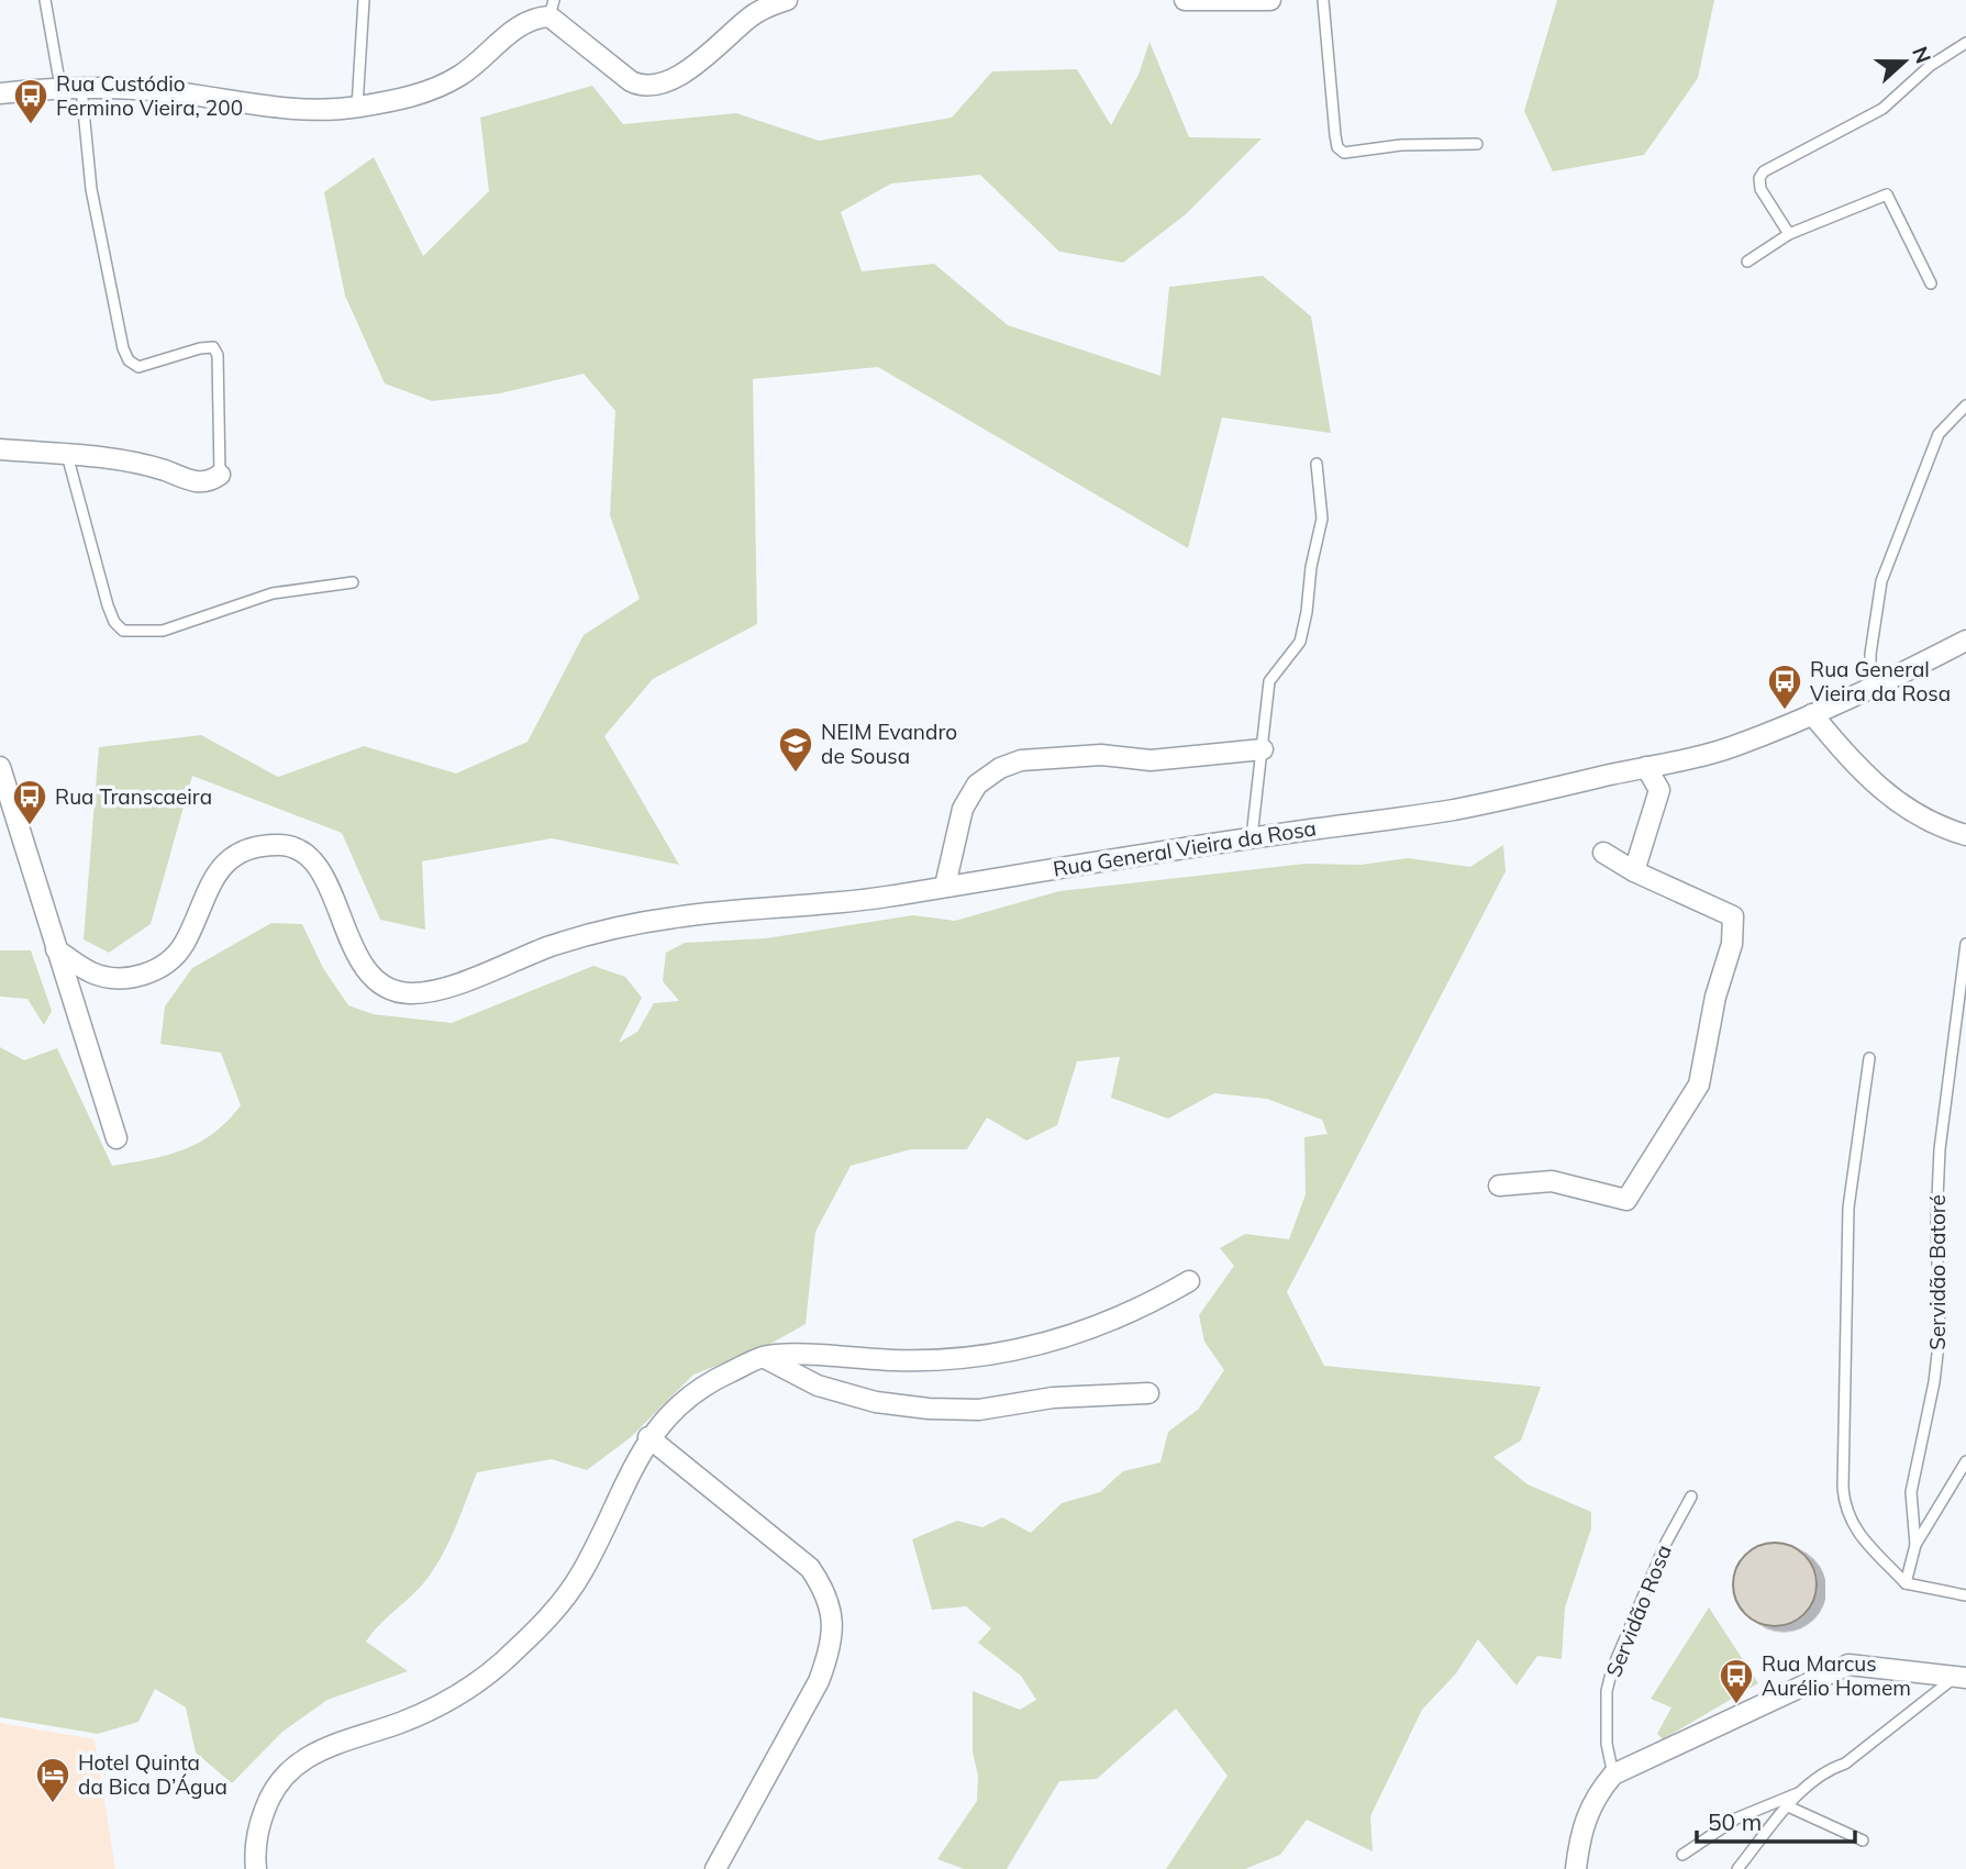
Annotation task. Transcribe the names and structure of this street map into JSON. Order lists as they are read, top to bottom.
{
  "streets": {
    "street": ["Rua General Vieira da Rosa"],
    "lane": ["Servidão Batoré", "Servidão Rosa"]
  },
  "places": {
    "bus stop": [
      "Rua Custódio Fermino Vieira, 200",
      "Rua General Vieira da Rosa",
      "Rua Transcaeira",
      "Rua Marcus Aurélio Homem"
    ],
    "school or university": ["NEIM Evandro de Sousa"],
    "hotel": ["Hotel Quinta da Bica D’Água"]
  },
  "scale_bar": "50 m",
  "north": "right"
}
